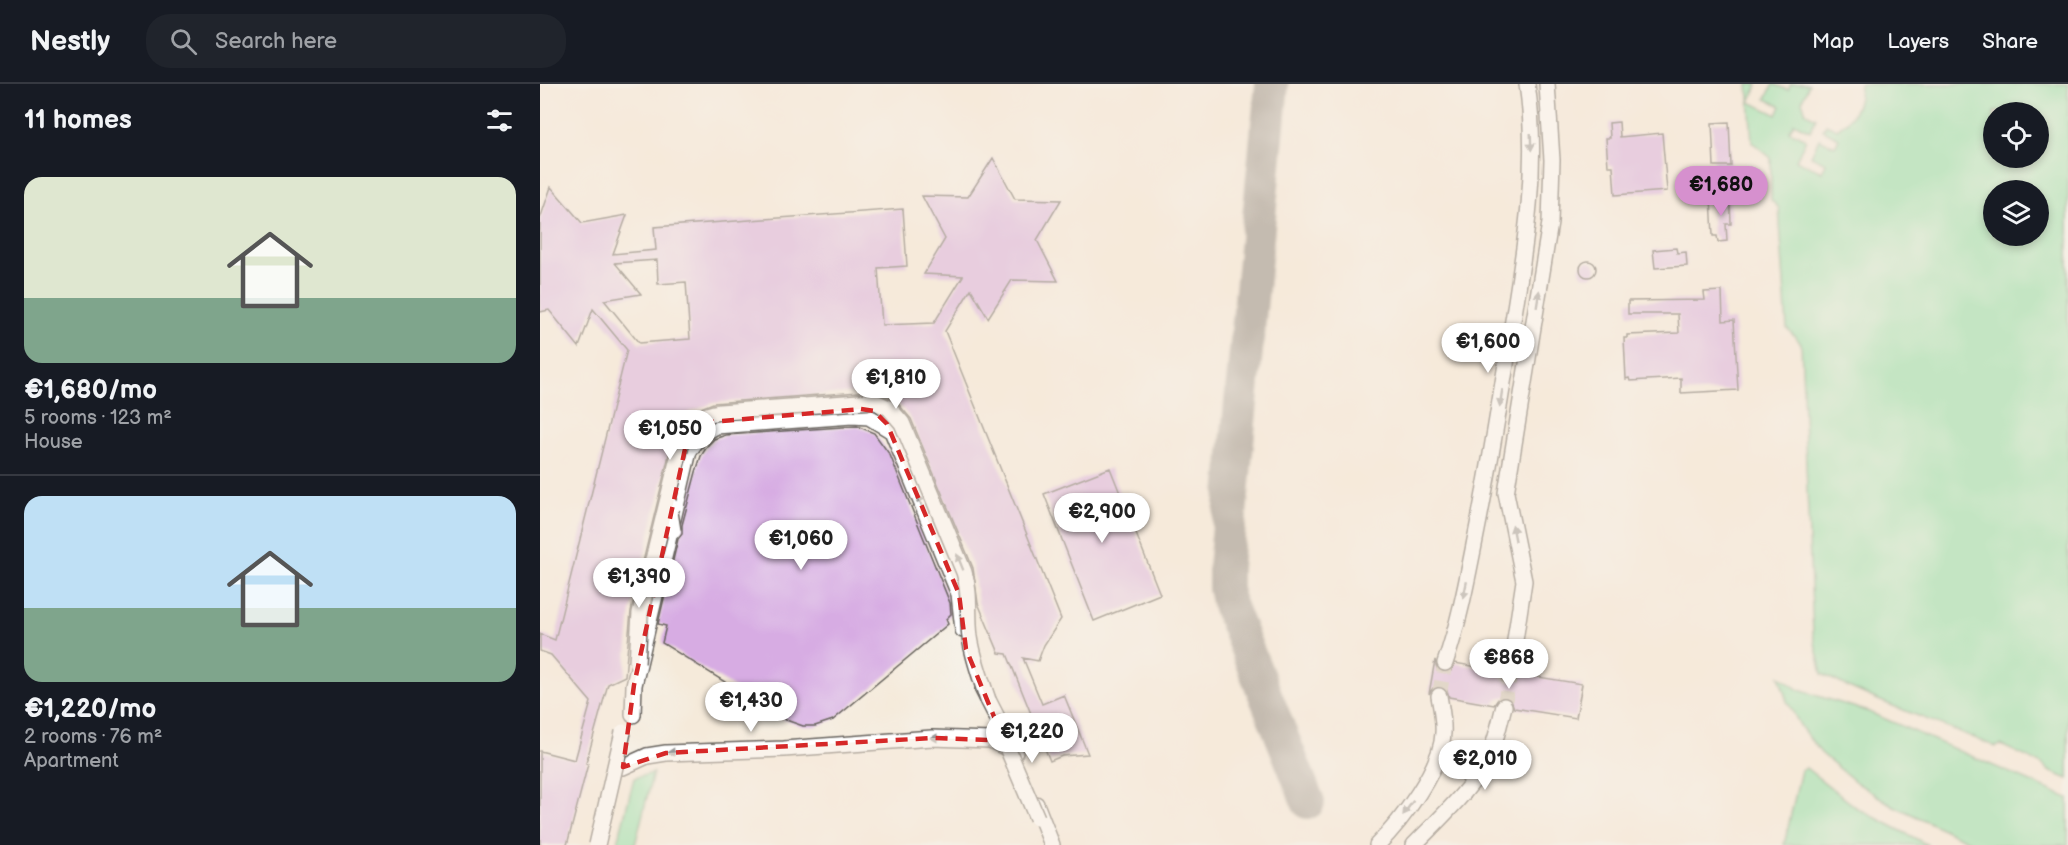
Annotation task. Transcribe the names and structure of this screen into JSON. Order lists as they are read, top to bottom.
{
  "page": {
    "header": "Nestly",
    "search": "Search here",
    "nav": ["Map", "Layers", "Share"],
    "heading": "11 homes",
    "list": [
      {
        "name": "€1,680/mo",
        "note": "5 rooms · 123 m² · House"
      },
      {
        "name": "€1,220/mo",
        "note": "2 rooms · 76 m² · Apartment"
      }
    ],
    "price": [
      "€1,680",
      "€1,600",
      "€1,810",
      "€1,050",
      "€2,900",
      "€1,060",
      "€1,390",
      "€868",
      "€1,430",
      "€1,220",
      "€2,010"
    ]
  }
}
